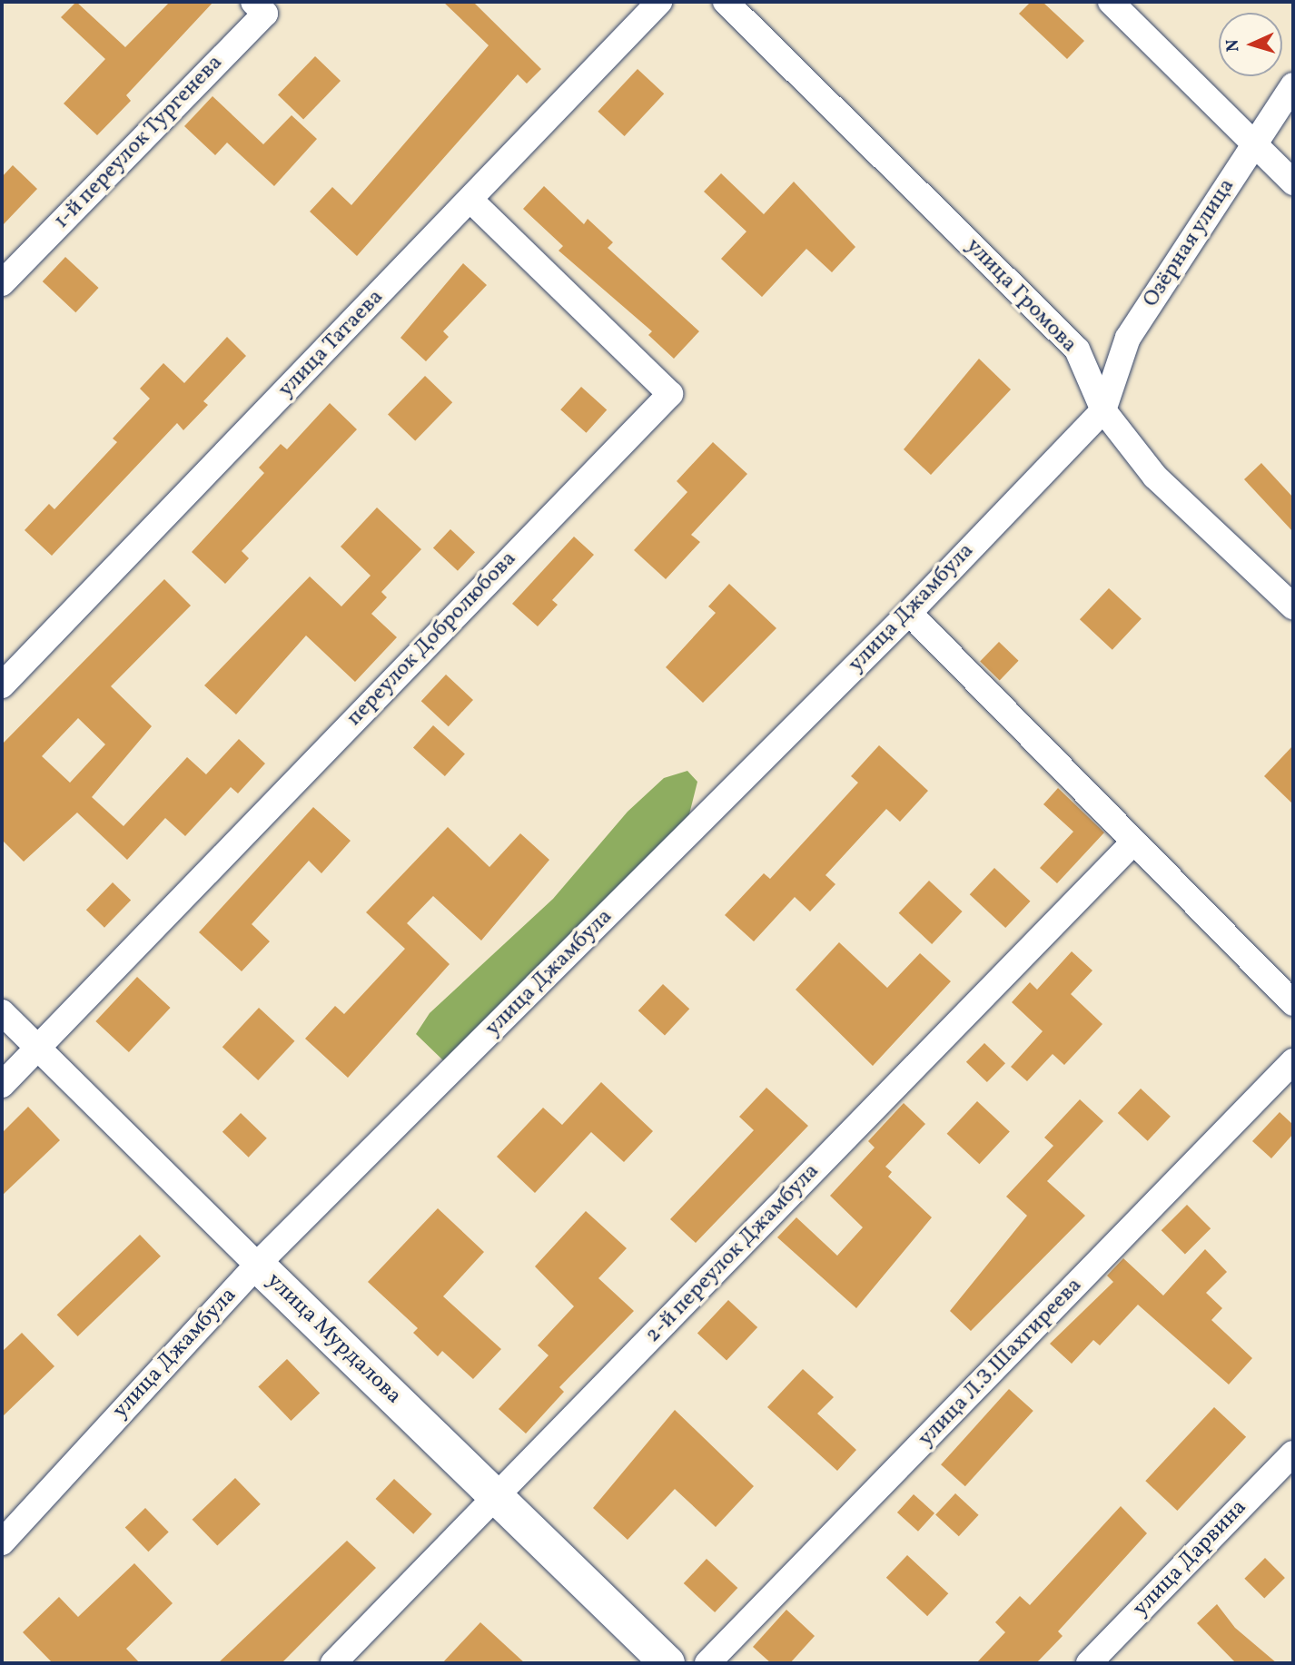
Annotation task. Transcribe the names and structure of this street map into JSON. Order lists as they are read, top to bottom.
{
  "streets": {
    "street": [
      "1-й переулок Тургенева",
      "Озёрная улица",
      "улица Громова",
      "улица Татаева",
      "улица Джамбула",
      "переулок Добролюбова",
      "2-й переулок Джамбула",
      "улица Мурдалова",
      "улица Л.З.Шахгиреева",
      "улица Дарвина"
    ]
  },
  "crossings": [
    ["Озёрная улица", "улица Громова"],
    ["Озёрная улица", "улица Джамбула"],
    ["улица Громова", "улица Джамбула"],
    ["улица Татаева", "переулок Добролюбова"],
    ["улица Джамбула", "улица Мурдалова"],
    ["переулок Добролюбова", "улица Мурдалова"],
    ["2-й переулок Джамбула", "улица Мурдалова"]
  ],
  "north": "left"
}
